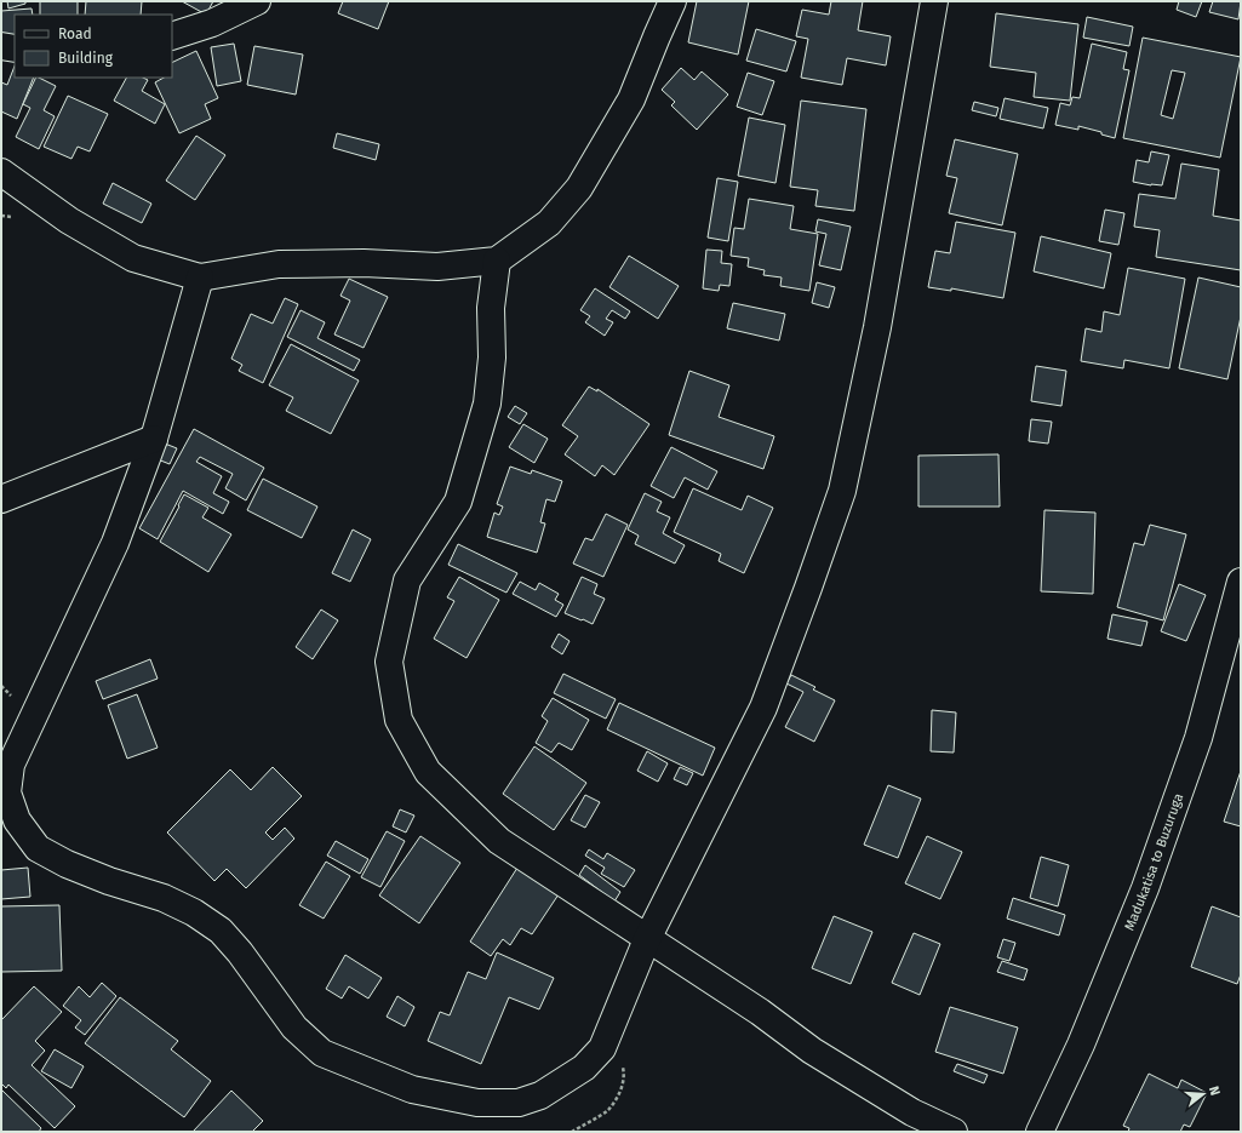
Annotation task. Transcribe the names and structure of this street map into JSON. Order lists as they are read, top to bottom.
{
  "streets": {
    "street": ["Madukatisa to Buzuruga"]
  },
  "legend": ["Road", "Building"],
  "north": "right"
}
